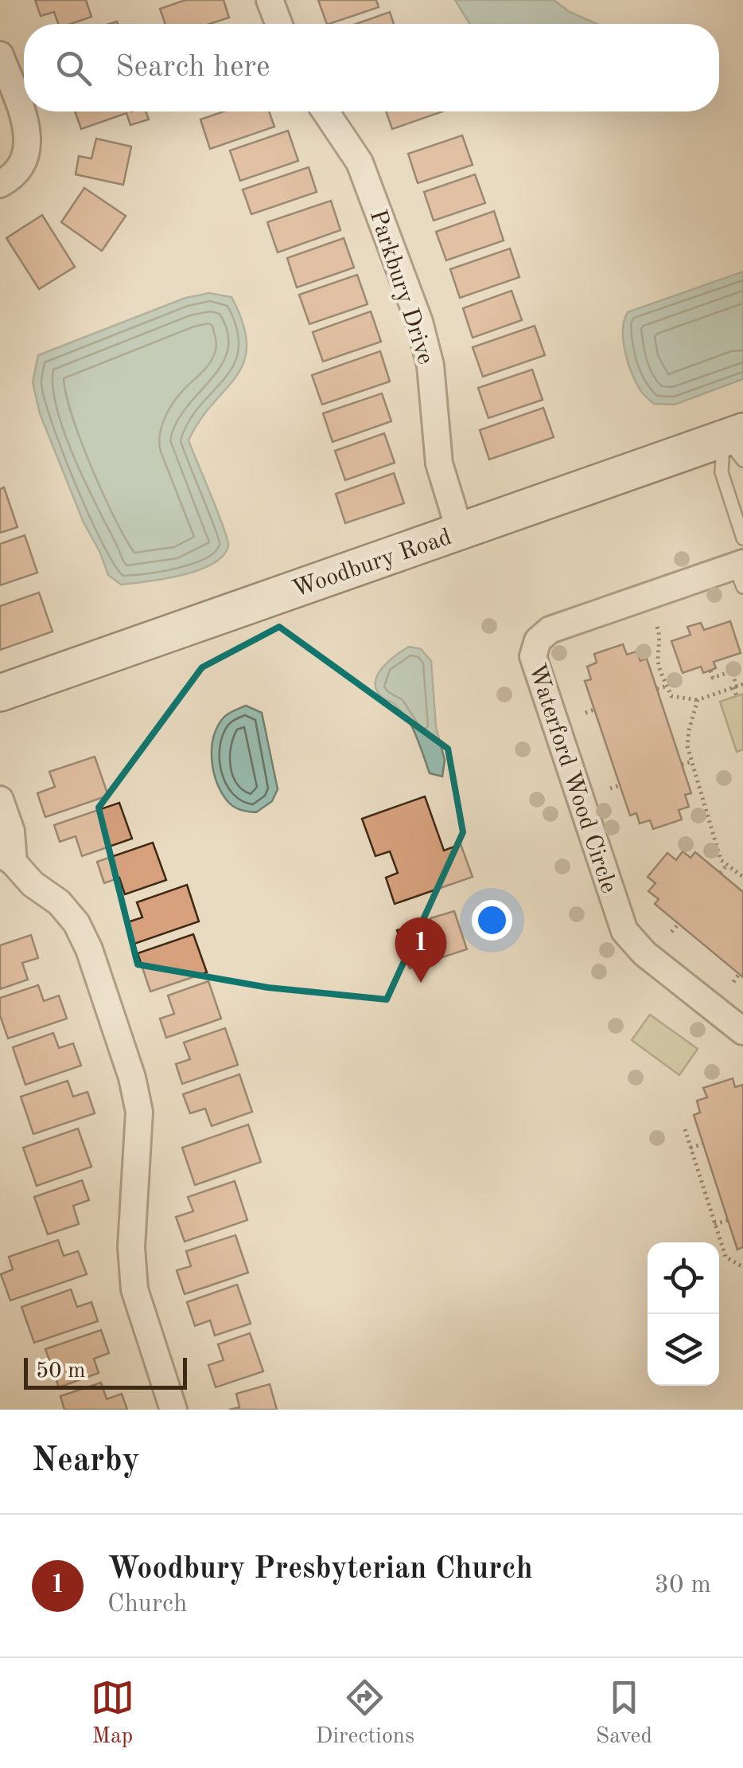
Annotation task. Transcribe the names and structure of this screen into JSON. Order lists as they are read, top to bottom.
{
  "streets": {
    "street": ["Parkbury Drive", "Woodbury Road", "Waterford Wood Circle"]
  },
  "crossings": [
    ["Parkbury Drive", "Woodbury Road"]
  ],
  "scale_bar": "50 m",
  "page": {
    "search": "Search here",
    "pins": "1",
    "scale": "50 m",
    "heading": "Nearby",
    "list": [
      {
        "mark": "1",
        "name": "Woodbury Presbyterian Church",
        "note": "Church",
        "value": "30 m"
      }
    ],
    "nav": ["Map", "Directions", "Saved"]
  }
}
